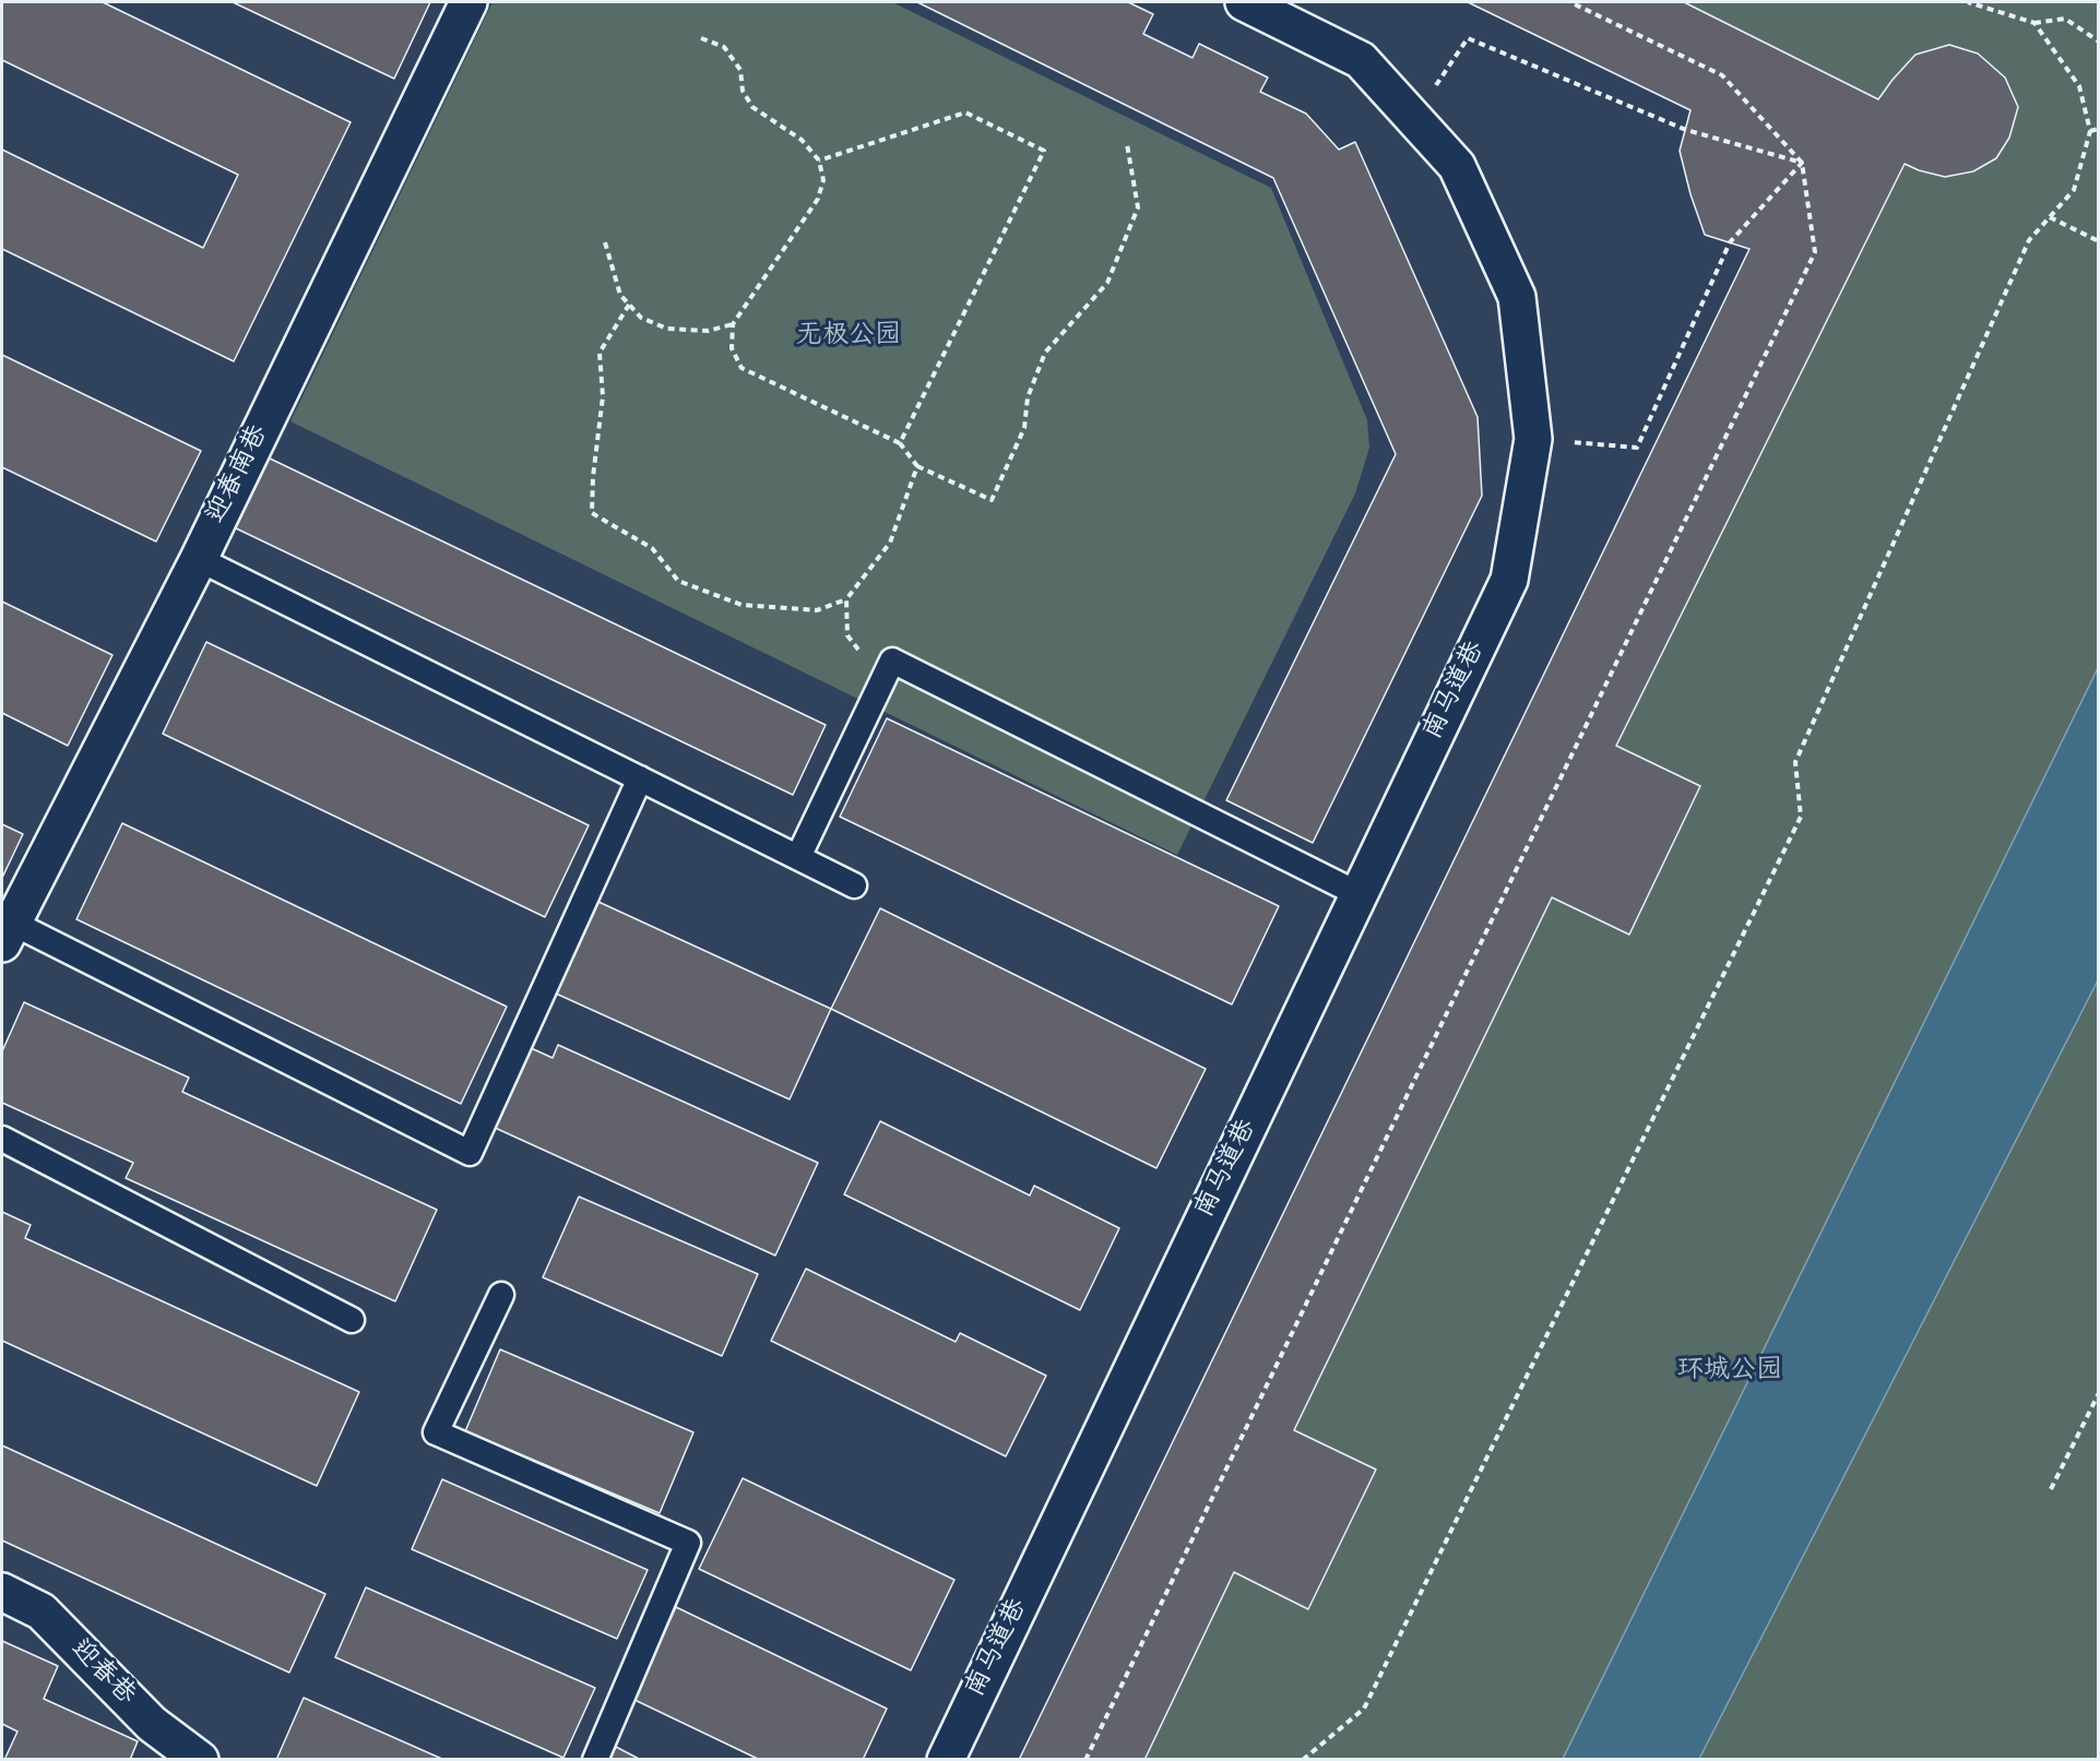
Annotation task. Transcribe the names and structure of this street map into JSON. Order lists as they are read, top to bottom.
{
  "streets": {
    "street": ["迎春南巷", "南马道巷", "迎春巷"]
  },
  "parks": ["无极公园", "环城公园"]
}
